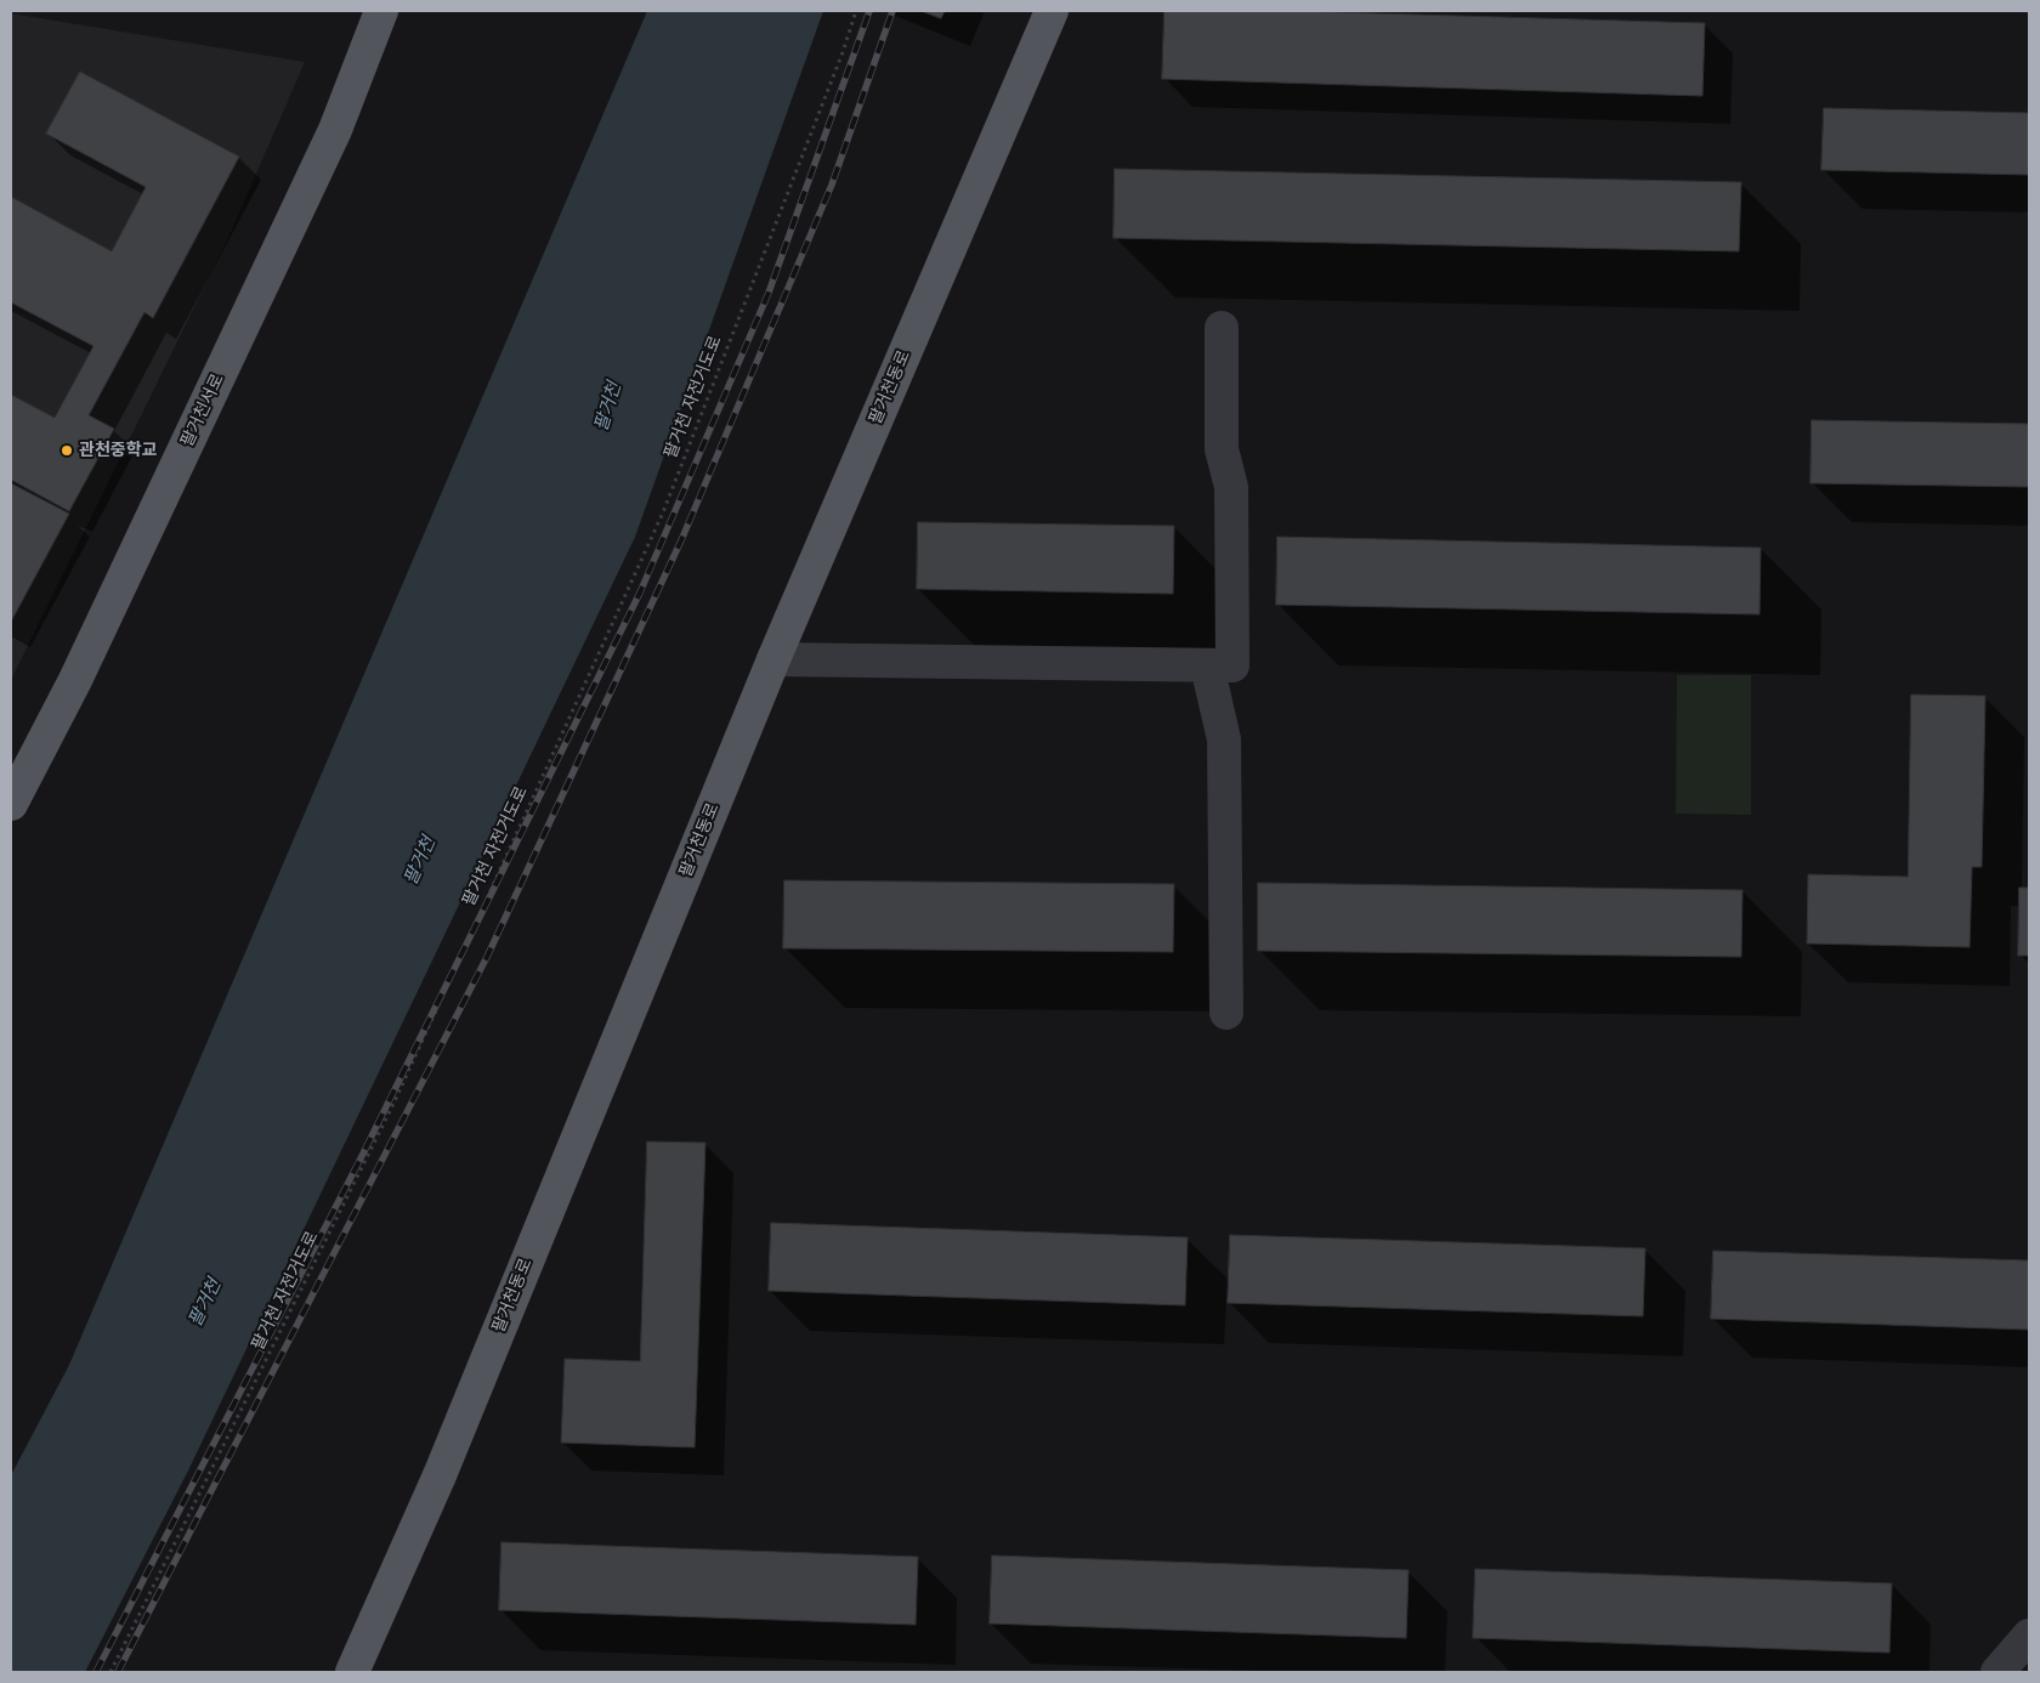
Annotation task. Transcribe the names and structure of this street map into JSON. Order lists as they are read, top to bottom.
{
  "streets": {
    "main road": ["팔거천동로", "팔거천서로"],
    "path": ["팔거천 자전거도로"]
  },
  "water": ["팔거천"],
  "places": ["관천중학교"]
}
